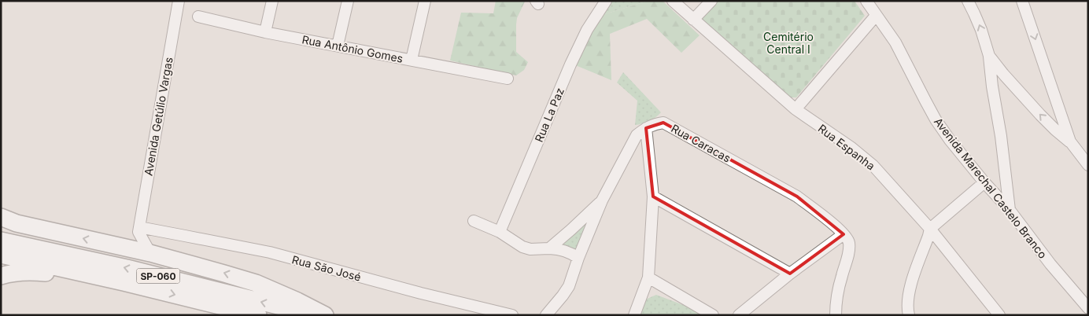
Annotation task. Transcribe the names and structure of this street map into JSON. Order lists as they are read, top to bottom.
{
  "streets": {
    "highway": ["SP-060"],
    "street": [
      "Rua Antônio Gomes",
      "Rua La Paz",
      "Avenida Getúlio Vargas",
      "Rua Caracas",
      "Rua Espanha",
      "Avenida Marechal Castelo Branco",
      "Rua São José"
    ]
  },
  "crossings": [
    ["Avenida Getúlio Vargas", "Rua São José"]
  ],
  "parks": ["Cemitério Central I"]
}
